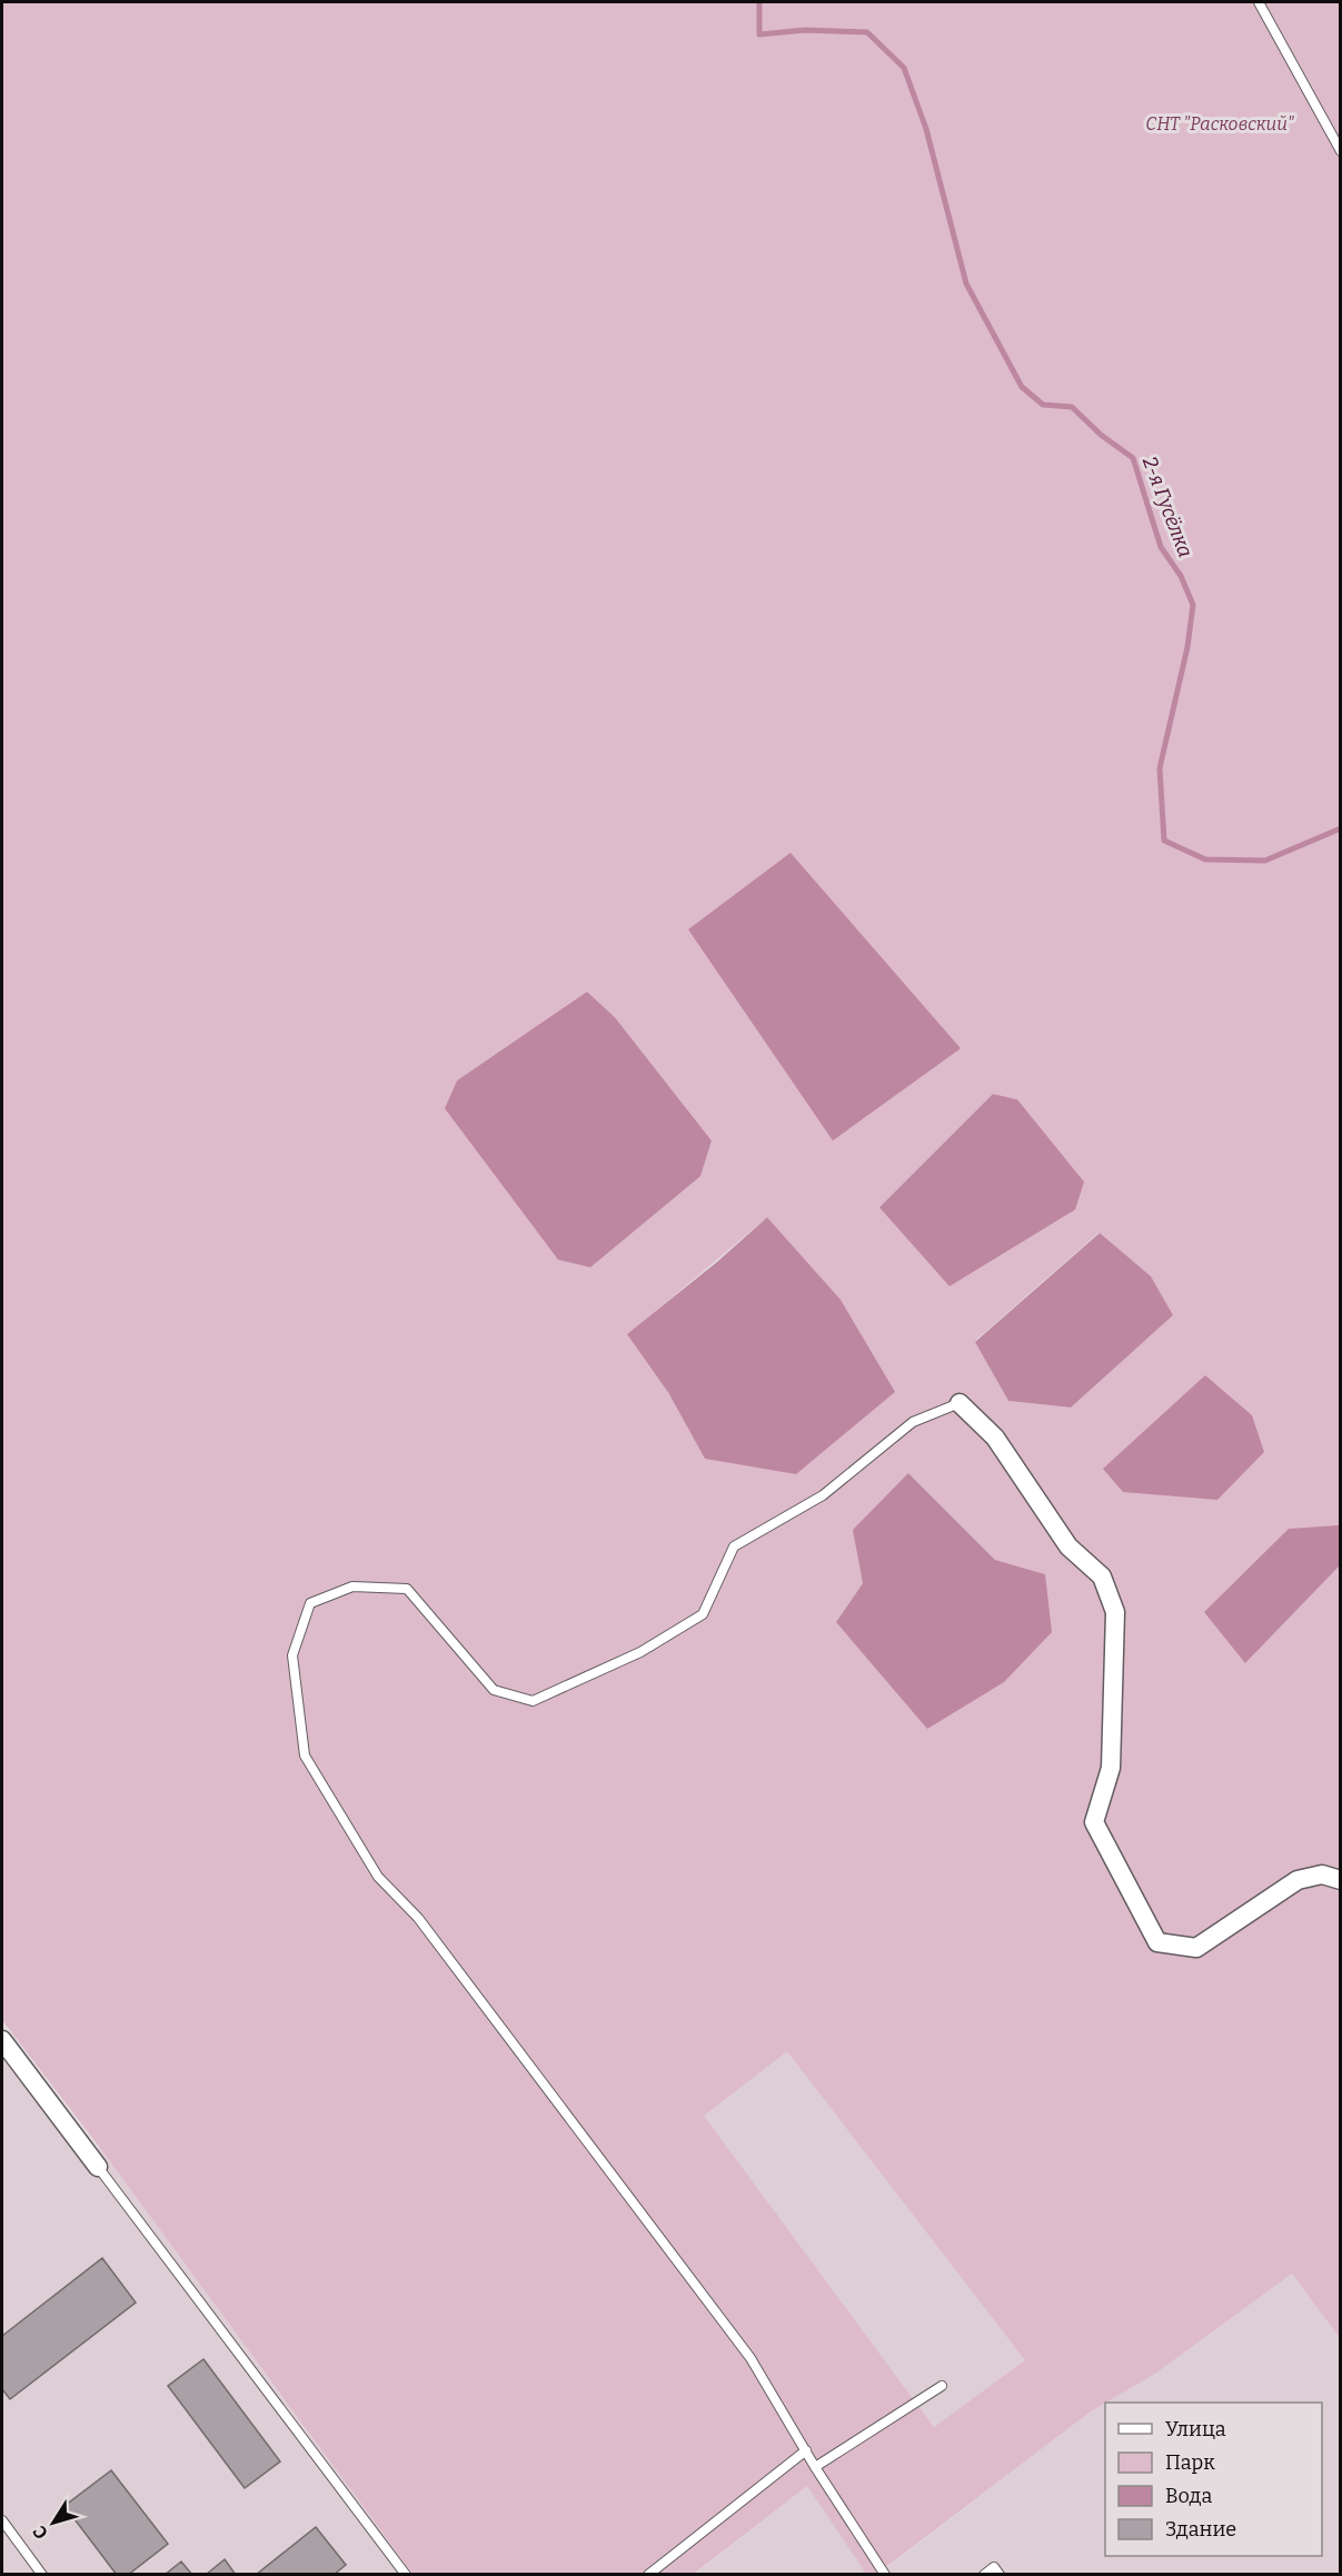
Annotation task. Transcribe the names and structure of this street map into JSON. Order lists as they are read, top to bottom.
{
  "water": ["2-я Гусёлка"],
  "parks": ["СНТ \"Расковский\""],
  "legend": [
    "Улица",
    "Парк",
    "Вода",
    "Здание"
  ],
  "north": "bottom left"
}
